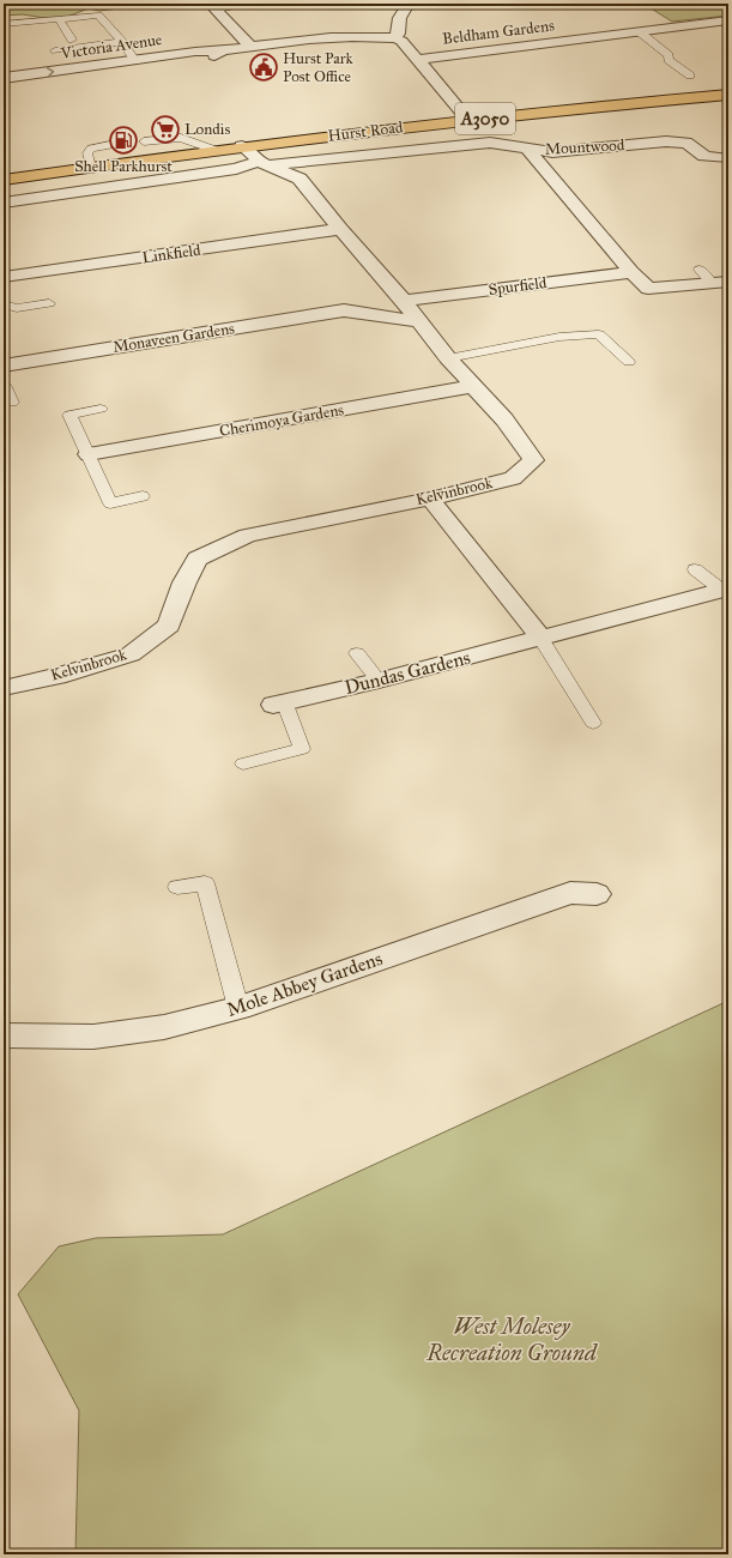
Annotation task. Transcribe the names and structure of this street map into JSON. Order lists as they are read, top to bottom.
{
  "streets": {
    "main road": ["A3050", "Hurst Road"],
    "street": [
      "Beldham Gardens",
      "Victoria Avenue",
      "Mountwood",
      "Linkfield",
      "Spurfield",
      "Monaveen Gardens",
      "Cherimoya Gardens",
      "Kelvinbrook",
      "Dundas Gardens",
      "Mole Abbey Gardens"
    ]
  },
  "crossings": [
    ["Hurst Road", "Kelvinbrook"],
    ["Mountwood", "Kelvinbrook"],
    ["Linkfield", "Kelvinbrook"],
    ["Spurfield", "Kelvinbrook"],
    ["Monaveen Gardens", "Kelvinbrook"],
    ["Cherimoya Gardens", "Kelvinbrook"]
  ],
  "parks": ["West Molesey Recreation Ground"],
  "places": {
    "public building": ["Hurst Park Post Office"],
    "supermarket": ["Londis"],
    "fuel station": ["Shell Parkhurst"]
  }
}
